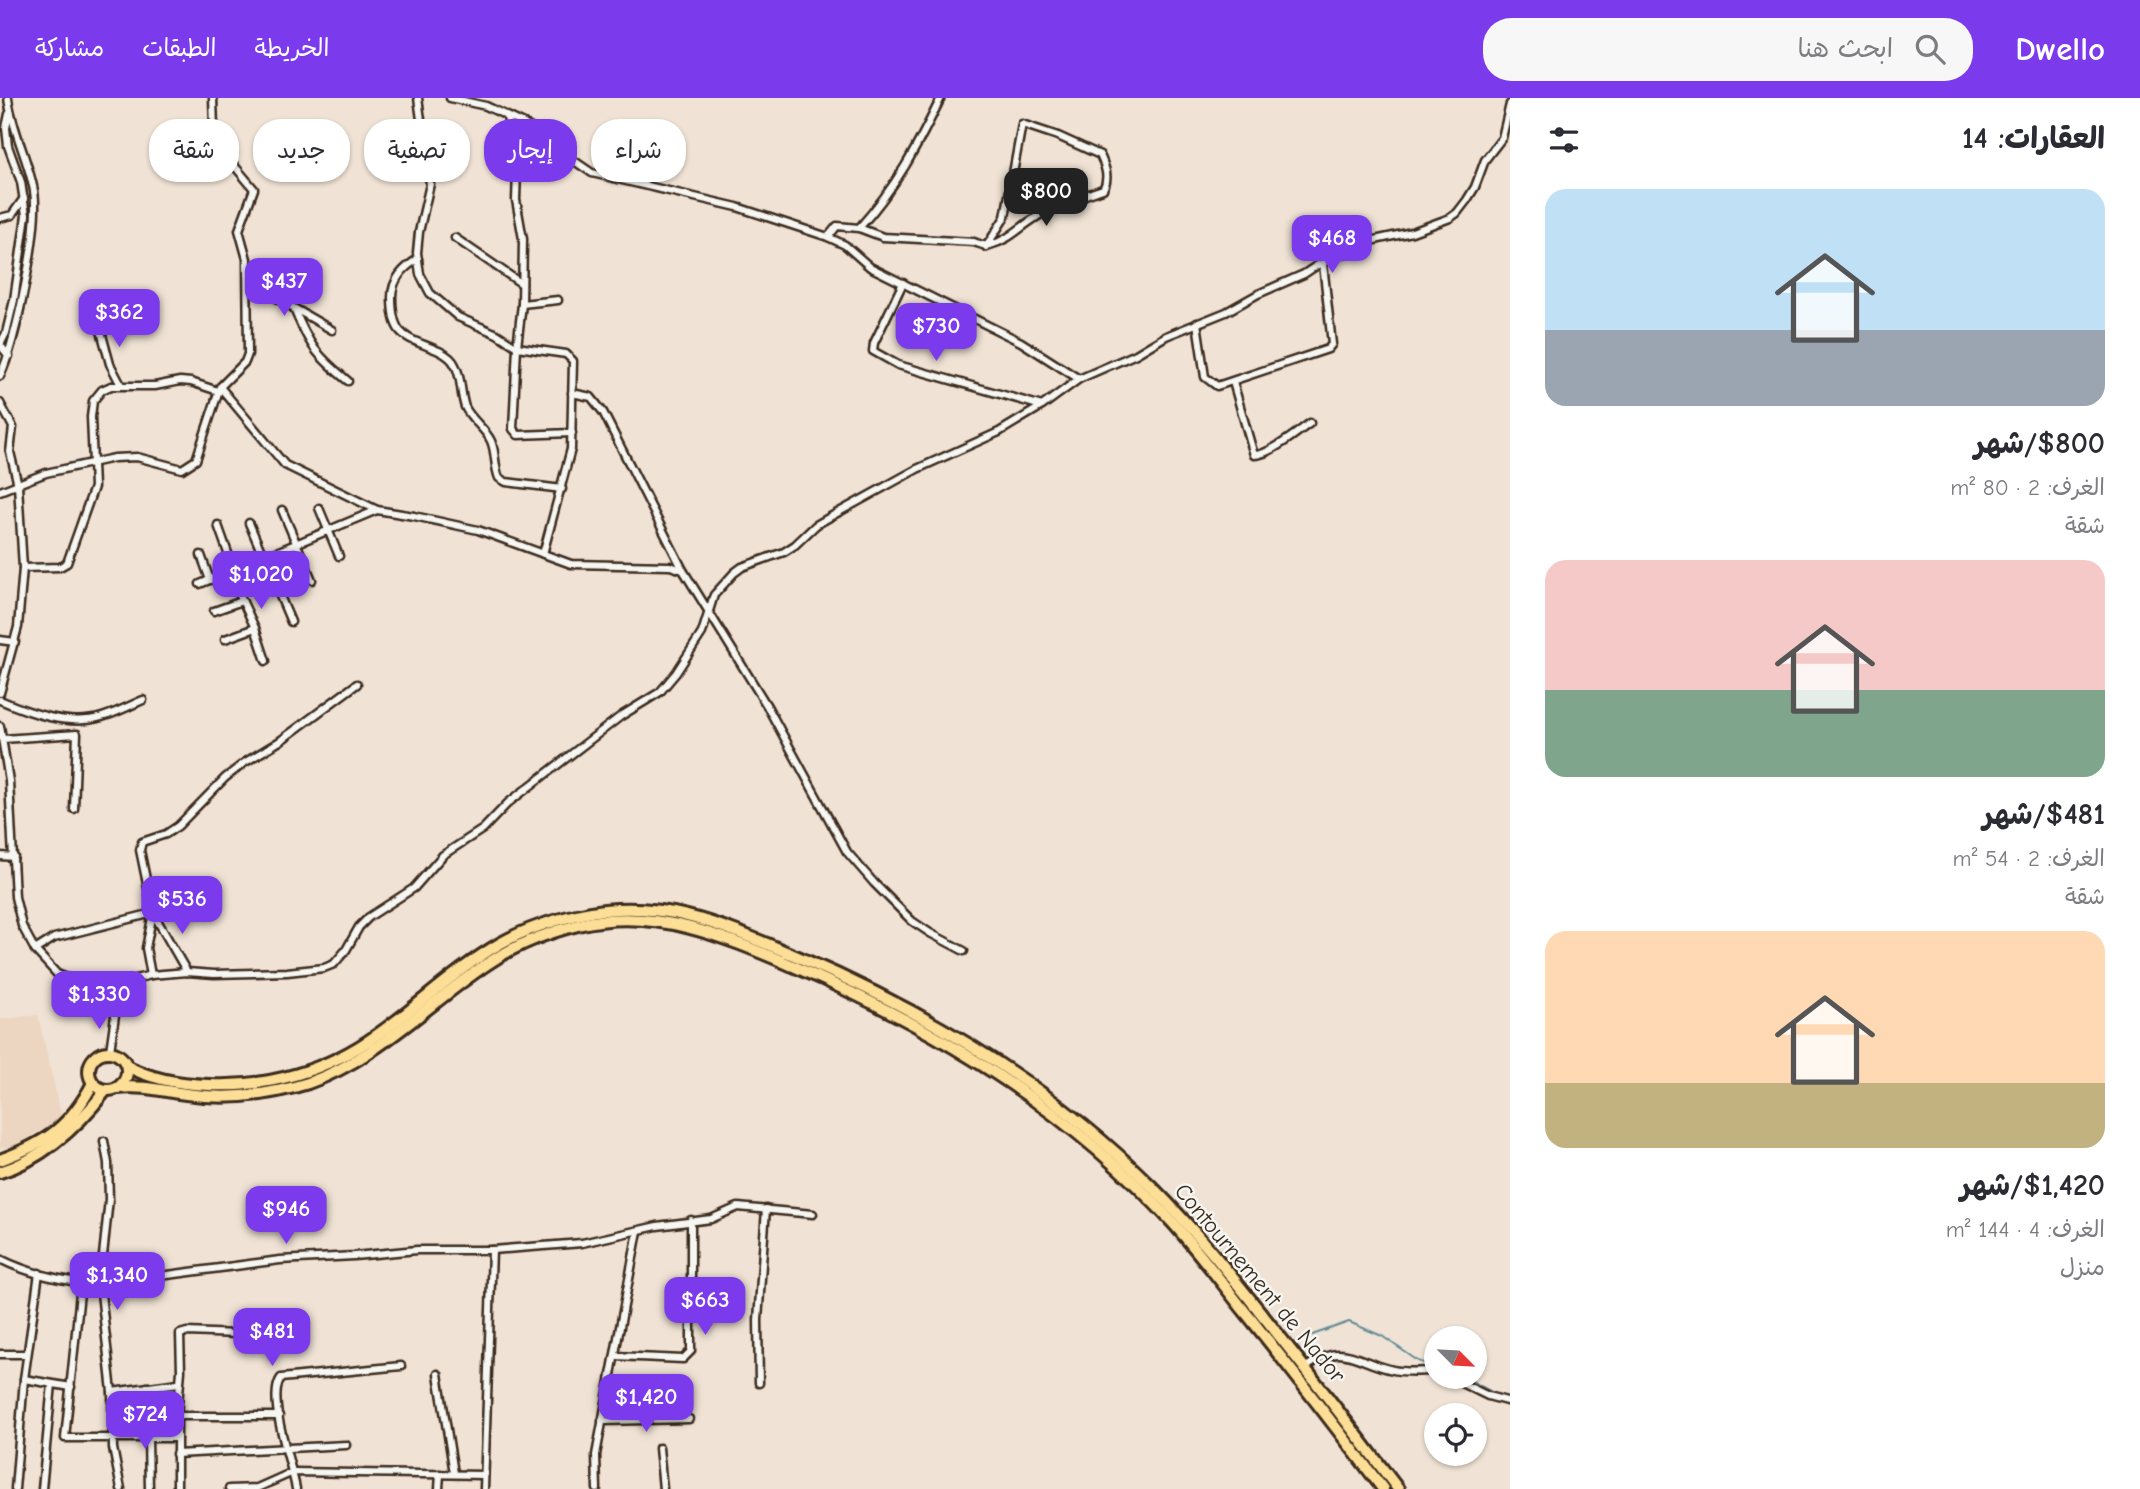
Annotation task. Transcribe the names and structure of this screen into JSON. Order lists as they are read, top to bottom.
{
  "streets": {
    "highway": ["Contournement de Nador"]
  },
  "north": "bottom right",
  "page": {
    "header": "Dwello",
    "search": "ابحث هنا",
    "nav": ["الخريطة", "الطبقات", "مشاركة"],
    "heading": "العقارات: 14",
    "chip": [
      "شراء",
      "إيجار",
      "تصفية",
      "جديد",
      "شقة"
    ],
    "price": [
      "$800",
      "$468",
      "$437",
      "$362",
      "$730",
      "$1,020",
      "$536",
      "$1,330",
      "$946",
      "$1,340",
      "$663",
      "$481",
      "$1,420",
      "$724"
    ],
    "list": [
      {
        "name": "$800/شهر",
        "note": "الغرف: 2 · 80 m² · شقة"
      },
      {
        "name": "$481/شهر",
        "note": "الغرف: 2 · 54 m² · شقة"
      },
      {
        "name": "$1,420/شهر",
        "note": "الغرف: 4 · 144 m² · منزل"
      }
    ]
  }
}
